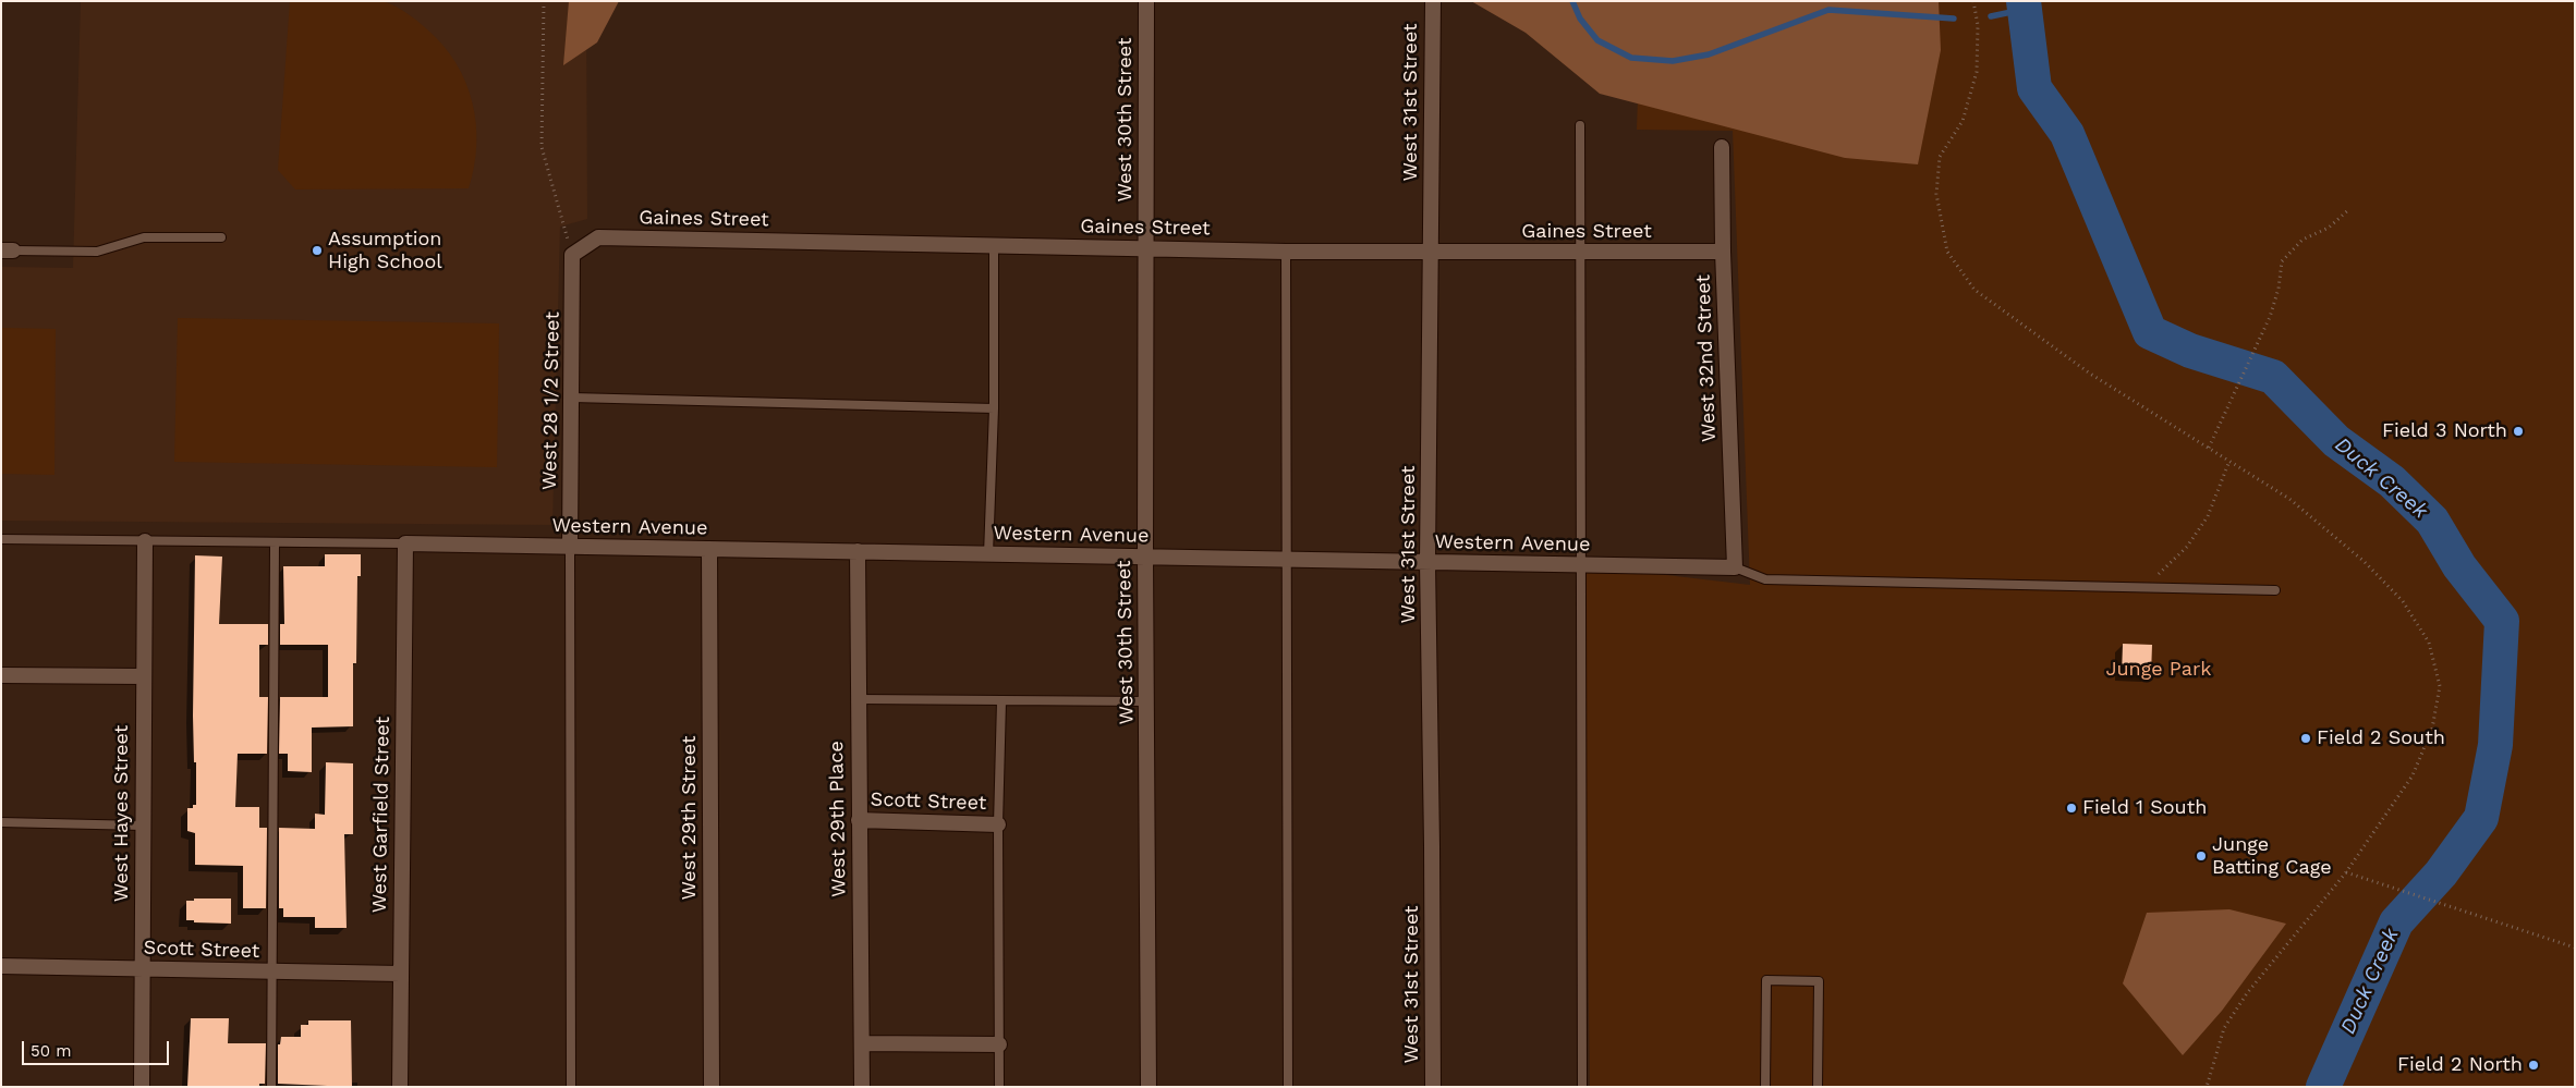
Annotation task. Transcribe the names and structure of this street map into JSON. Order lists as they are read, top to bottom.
{
  "streets": {
    "street": [
      "West 31st Street",
      "West 30th Street",
      "Gaines Street",
      "West 32nd Street",
      "West 28 1/2 Street",
      "Western Avenue",
      "Scott Street",
      "West Hayes Street",
      "West Garfield Street",
      "West 29th Street",
      "West 29th Place"
    ]
  },
  "crossings": [
    ["West 31st Street", "Gaines Street"],
    ["West 31st Street", "Western Avenue"],
    ["West 30th Street", "Gaines Street"],
    ["West 30th Street", "Western Avenue"],
    ["Gaines Street", "West 32nd Street"],
    ["Gaines Street", "West 28 1/2 Street"],
    ["West 32nd Street", "Western Avenue"],
    ["West 28 1/2 Street", "Western Avenue"],
    ["Western Avenue", "West Garfield Street"],
    ["Western Avenue", "West 29th Street"],
    ["Western Avenue", "West 29th Place"],
    ["Scott Street", "West Hayes Street"],
    ["Scott Street", "West Garfield Street"],
    ["Scott Street", "West 29th Place"]
  ],
  "water": ["Duck Creek"],
  "parks": ["Junge Park"],
  "places": [
    "Assumption High School",
    "Field 3 North",
    "Field 2 South",
    "Field 1 South",
    "Junge Batting Cage",
    "Field 2 North"
  ],
  "scale_bar": "50 m"
}
